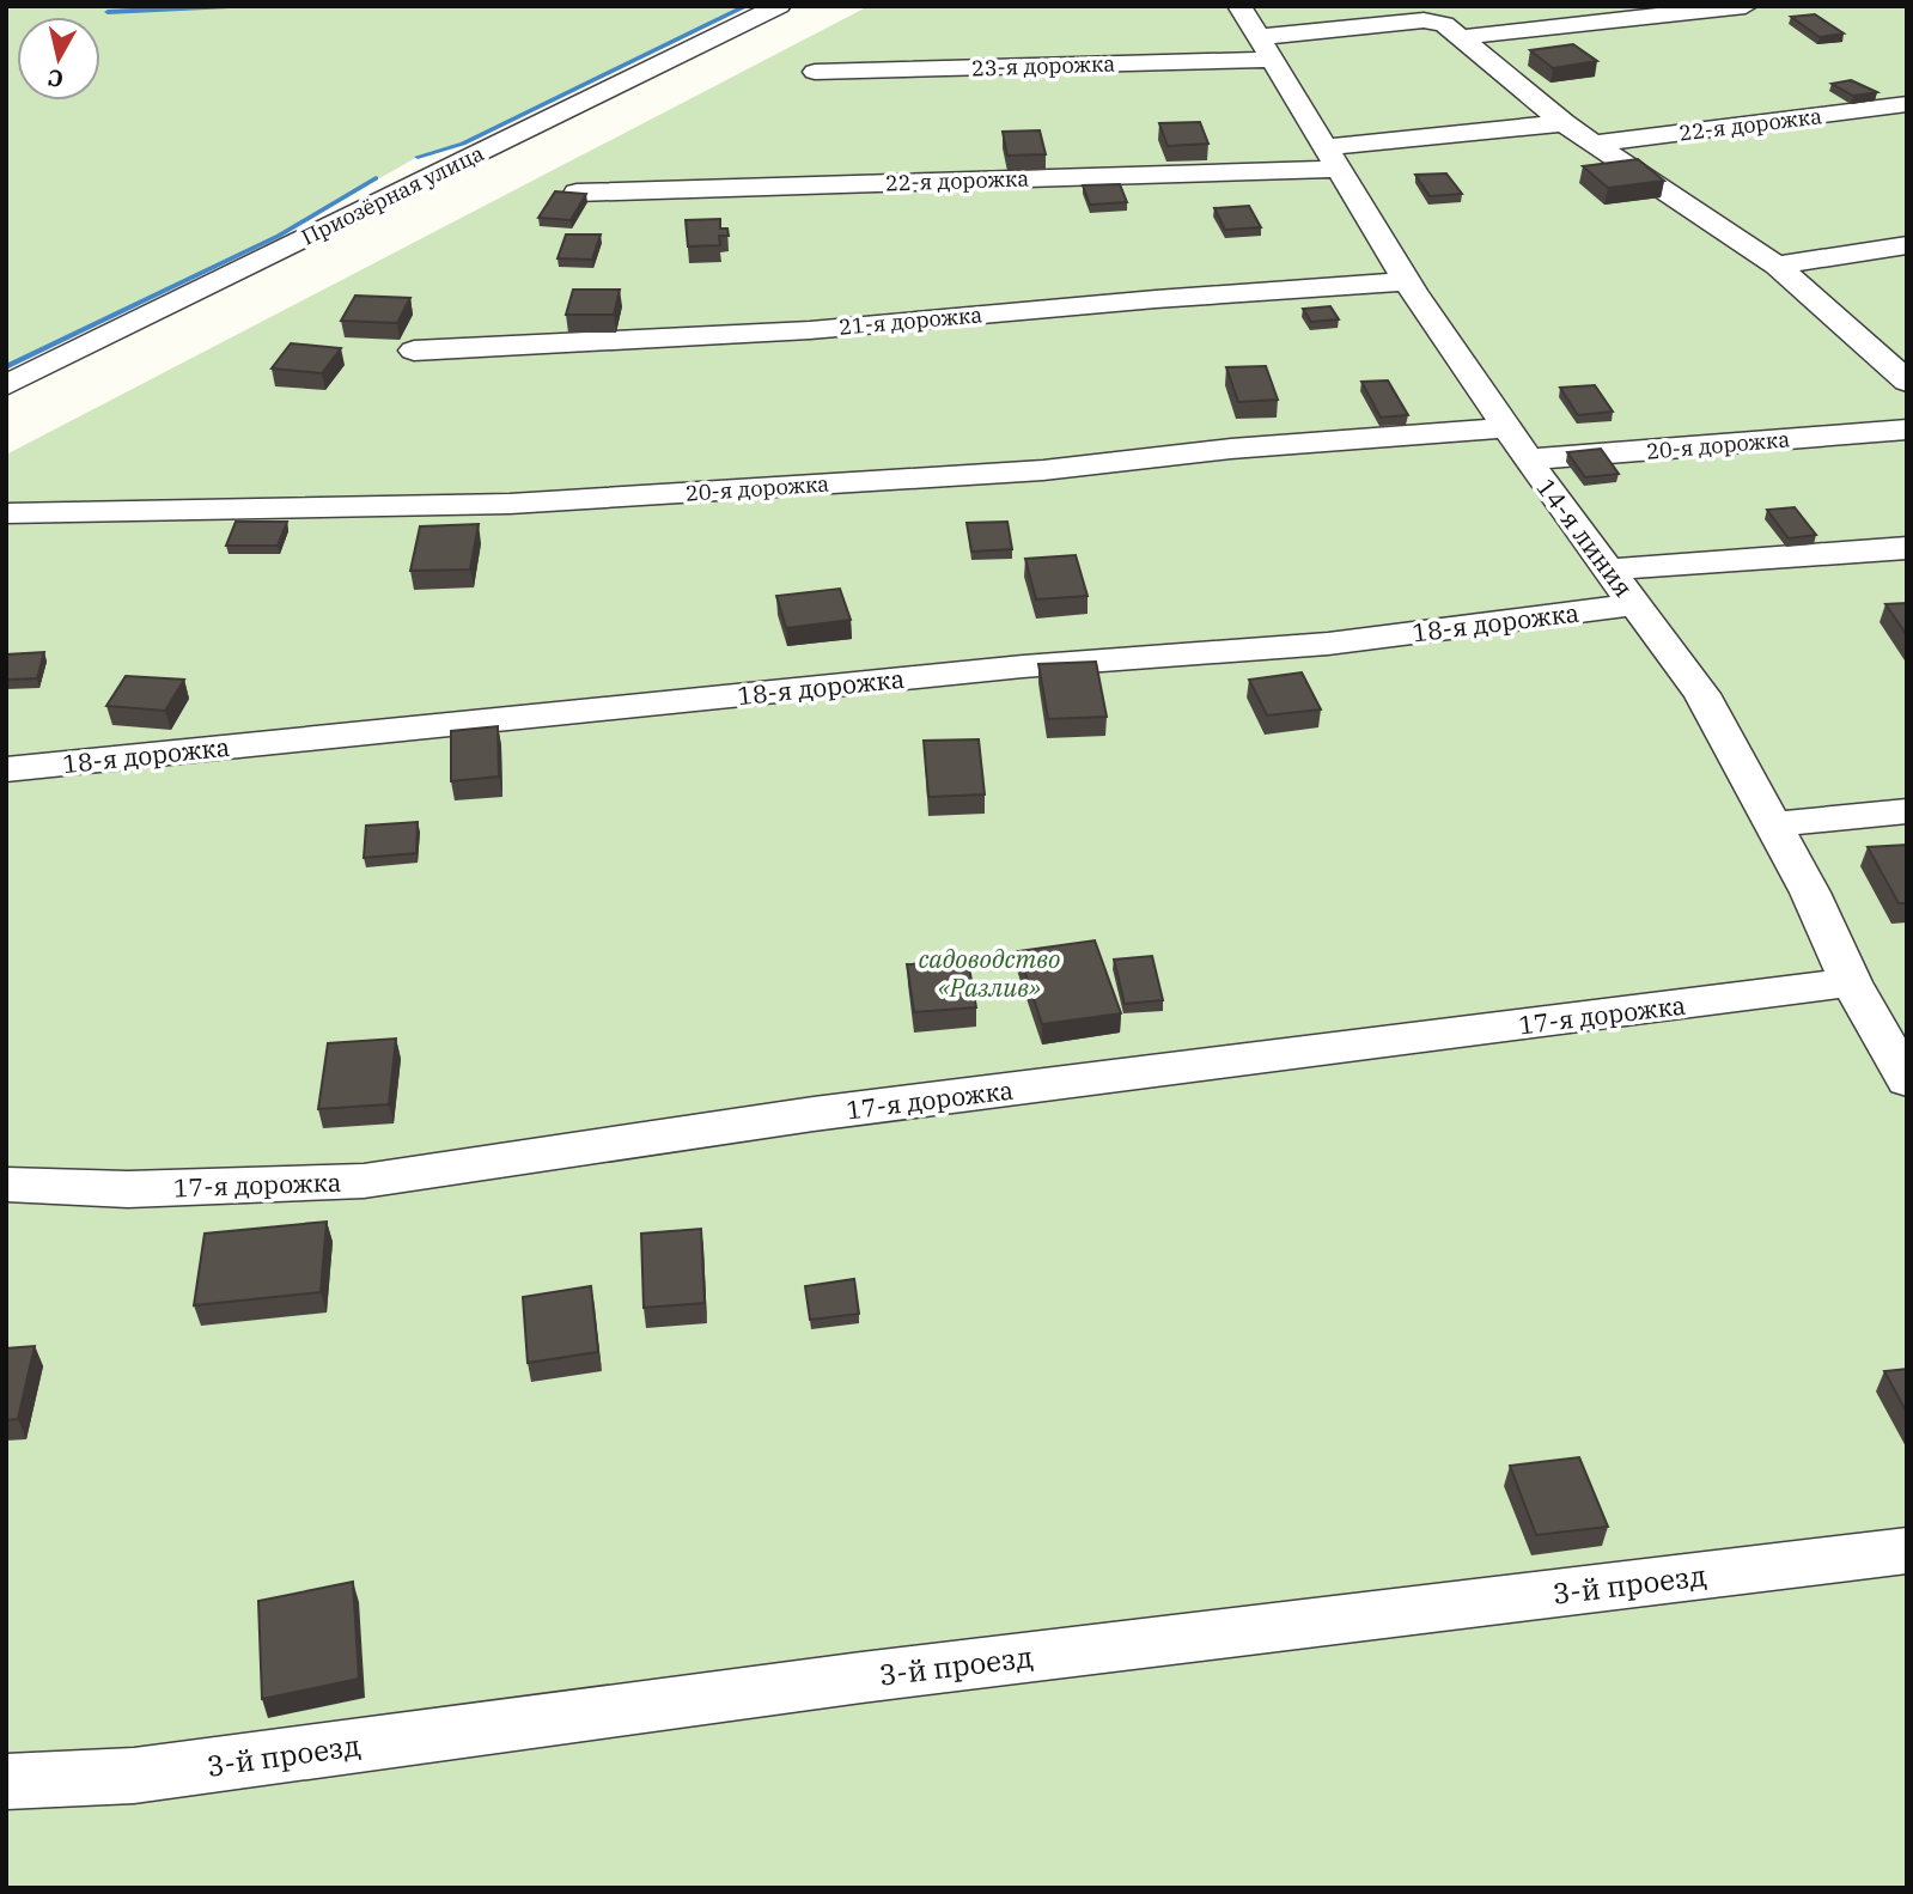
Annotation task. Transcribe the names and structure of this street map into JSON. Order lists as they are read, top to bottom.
{
  "streets": {
    "street": [
      "23-я дорожка",
      "22-я дорожка",
      "Приозёрная улица",
      "21-я дорожка",
      "20-я дорожка",
      "14-я линия",
      "18-я дорожка",
      "17-я дорожка",
      "3-й проезд"
    ]
  },
  "crossings": [
    ["23-я дорожка", "14-я линия"],
    ["22-я дорожка", "14-я линия"],
    ["21-я дорожка", "14-я линия"],
    ["20-я дорожка", "14-я линия"],
    ["14-я линия", "18-я дорожка"],
    ["14-я линия", "17-я дорожка"]
  ],
  "parks": ["садоводство «Разлив»"],
  "north": "bottom"
}
